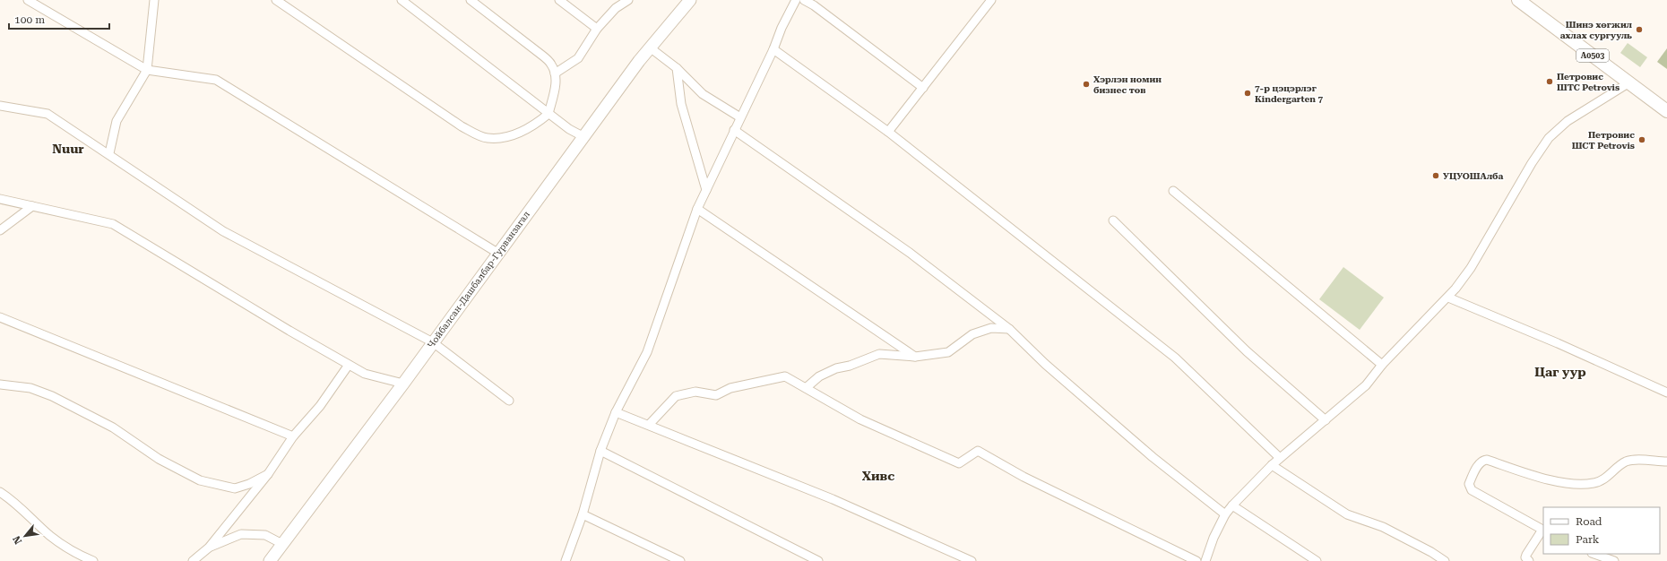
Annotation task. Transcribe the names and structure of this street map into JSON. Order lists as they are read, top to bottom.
{
  "streets": {
    "main road": ["A0503"],
    "street": ["Чойбалсан-Дашбалбар-Гурванзагал"]
  },
  "districts": ["Nuur", "Цаг уур", "Хивс"],
  "places": [
    "Шинэ хөгжил ахлах сургууль",
    "Петровис ШТС Petrovis",
    "Хэрлэн номин бизнес төв",
    "7-р цэцэрлэг Kindergarten 7",
    "Петровис ШСТ Petrovis",
    "УЦУОШАлба"
  ],
  "legend": ["Road", "Park"],
  "scale_bar": "100 m",
  "north": "bottom left"
}
